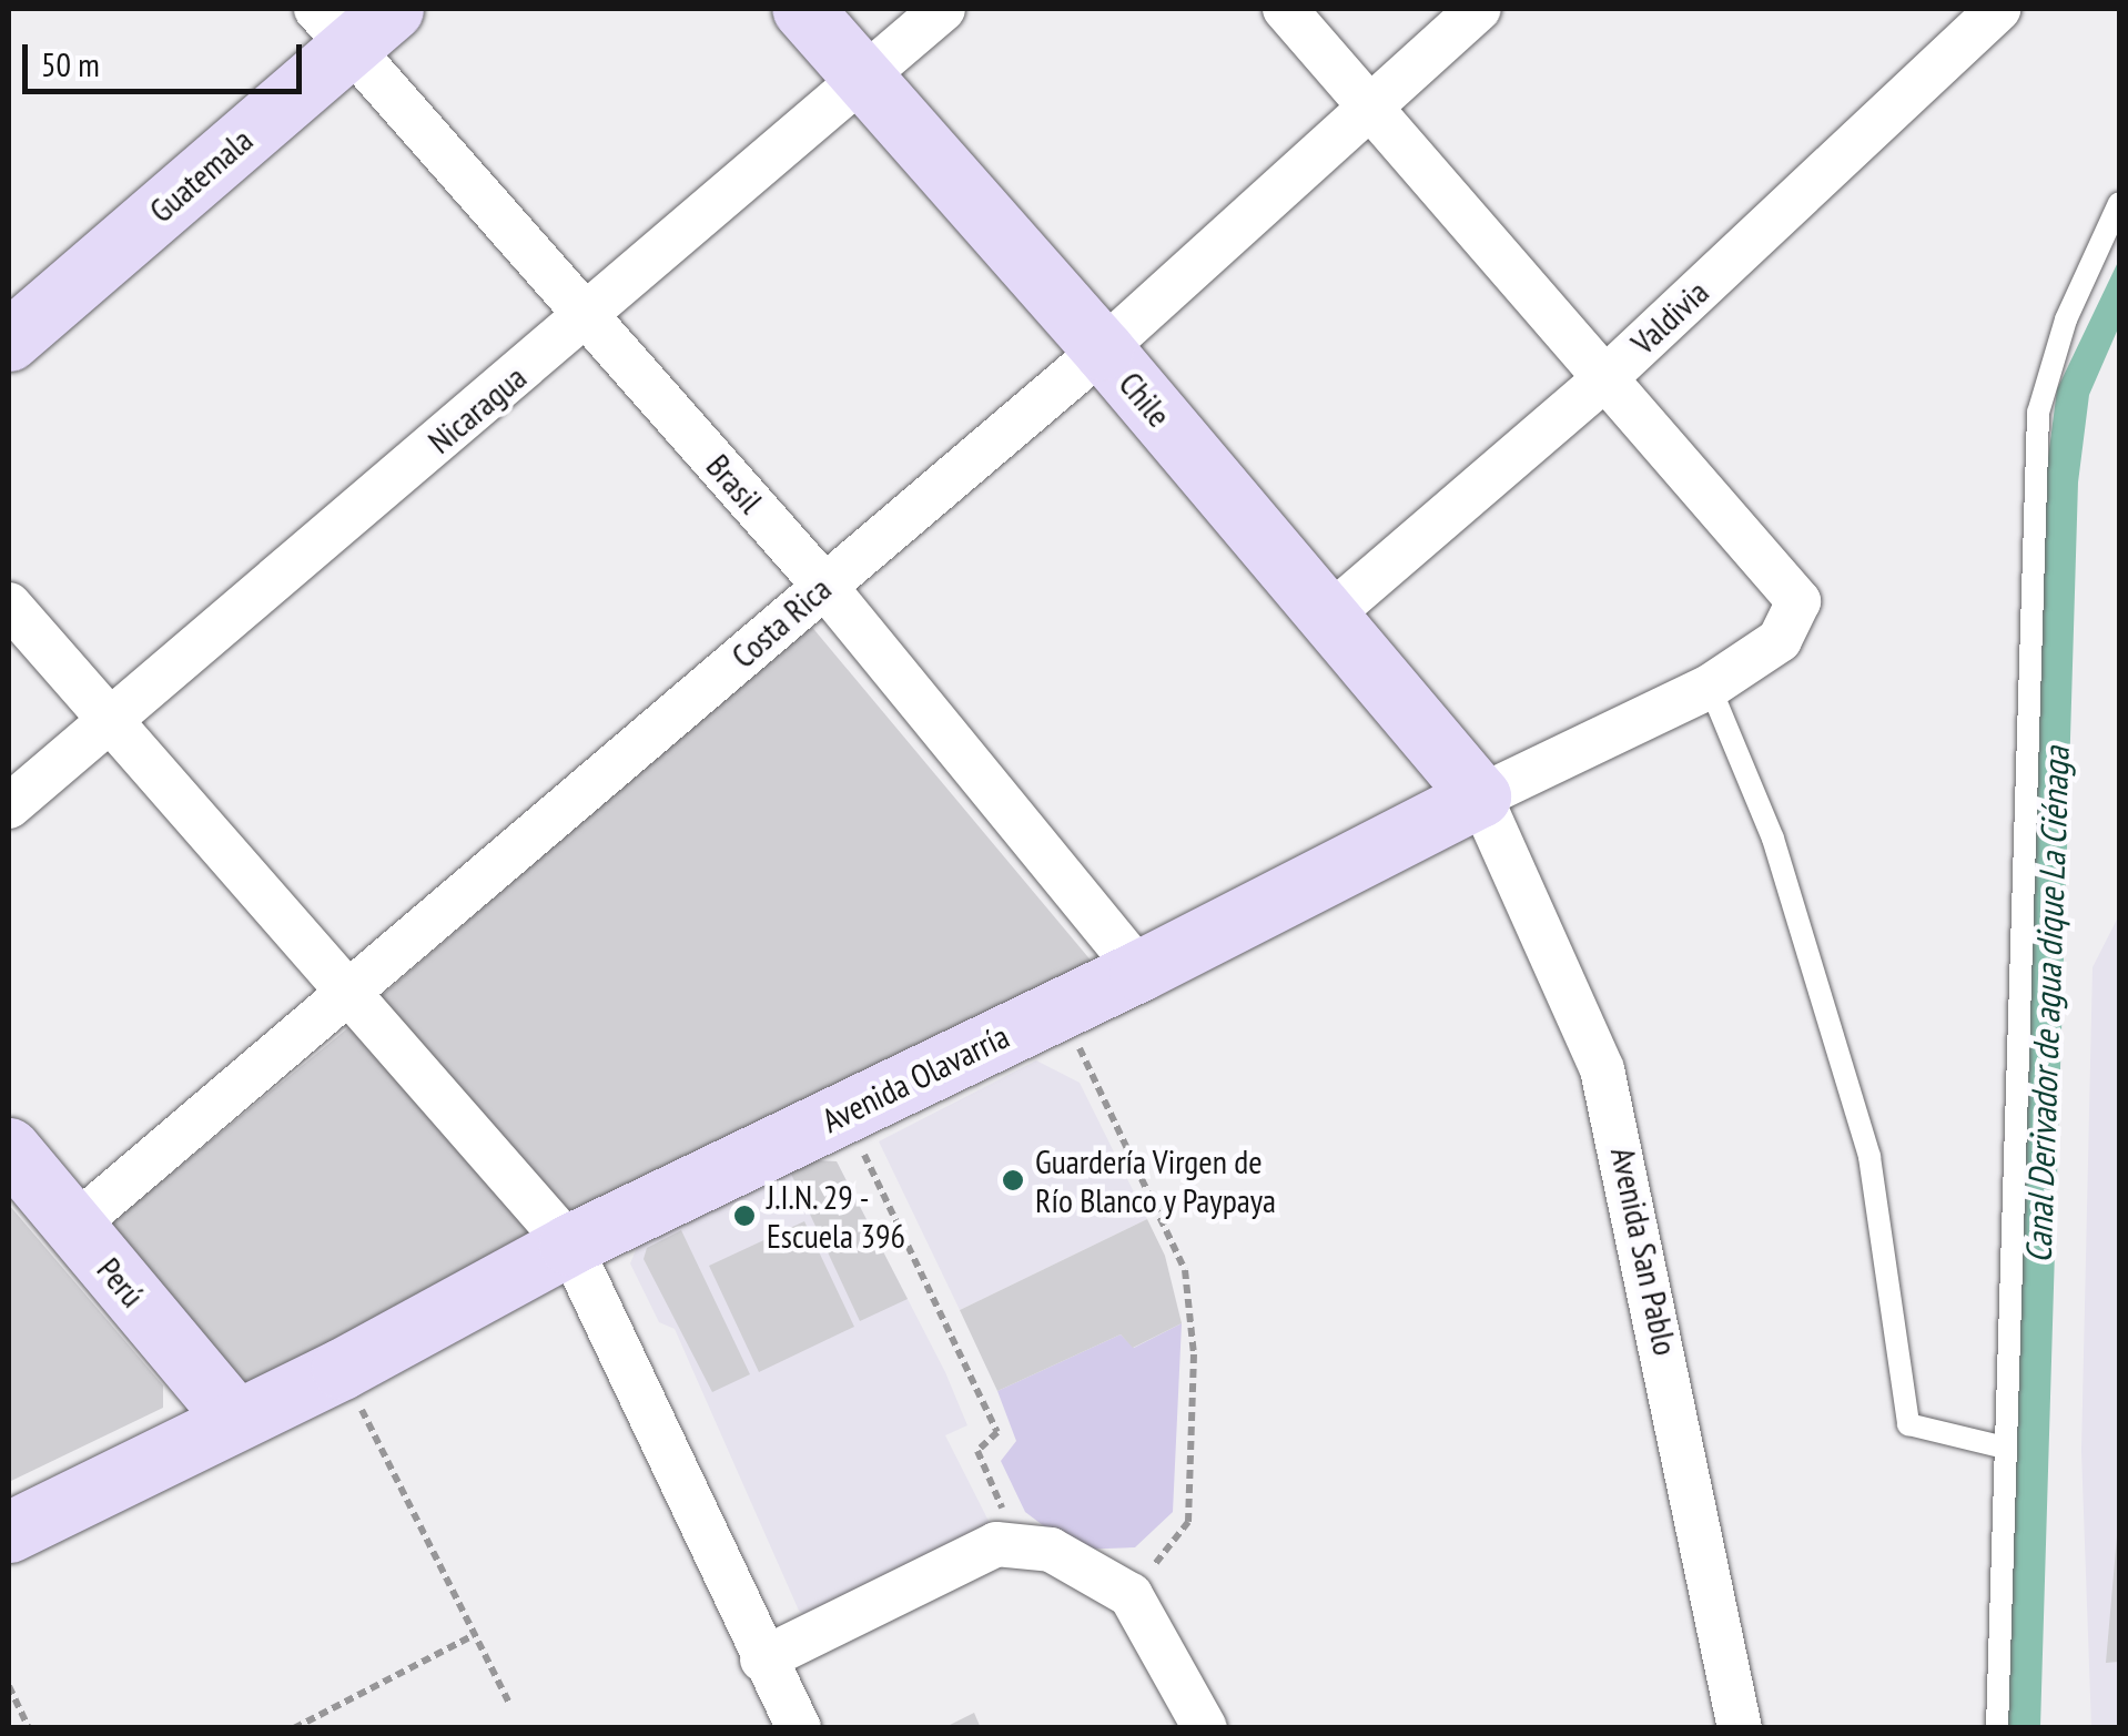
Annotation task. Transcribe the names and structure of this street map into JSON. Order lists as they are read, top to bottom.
{
  "streets": {
    "street": [
      "Guatemala",
      "Valdivia",
      "Chile",
      "Nicaragua",
      "Brasil",
      "Costa Rica",
      "Avenida Olavarría",
      "Avenida San Pablo",
      "Perú"
    ]
  },
  "crossings": [
    ["Guatemala", "Brasil"],
    ["Valdivia", "Chile"],
    ["Valdivia", "Avenida Olavarría"],
    ["Chile", "Nicaragua"],
    ["Chile", "Costa Rica"],
    ["Chile", "Avenida Olavarría"],
    ["Chile", "Avenida San Pablo"],
    ["Nicaragua", "Brasil"],
    ["Brasil", "Costa Rica"],
    ["Brasil", "Avenida Olavarría"],
    ["Costa Rica", "Perú"],
    ["Avenida Olavarría", "Avenida San Pablo"],
    ["Avenida Olavarría", "Perú"]
  ],
  "water": ["Canal Derivador de agua dique La Ciénaga"],
  "places": ["Guardería Virgen de Río Blanco y Paypaya", "J.I.N. 29 - Escuela 396"],
  "scale_bar": "50 m"
}
